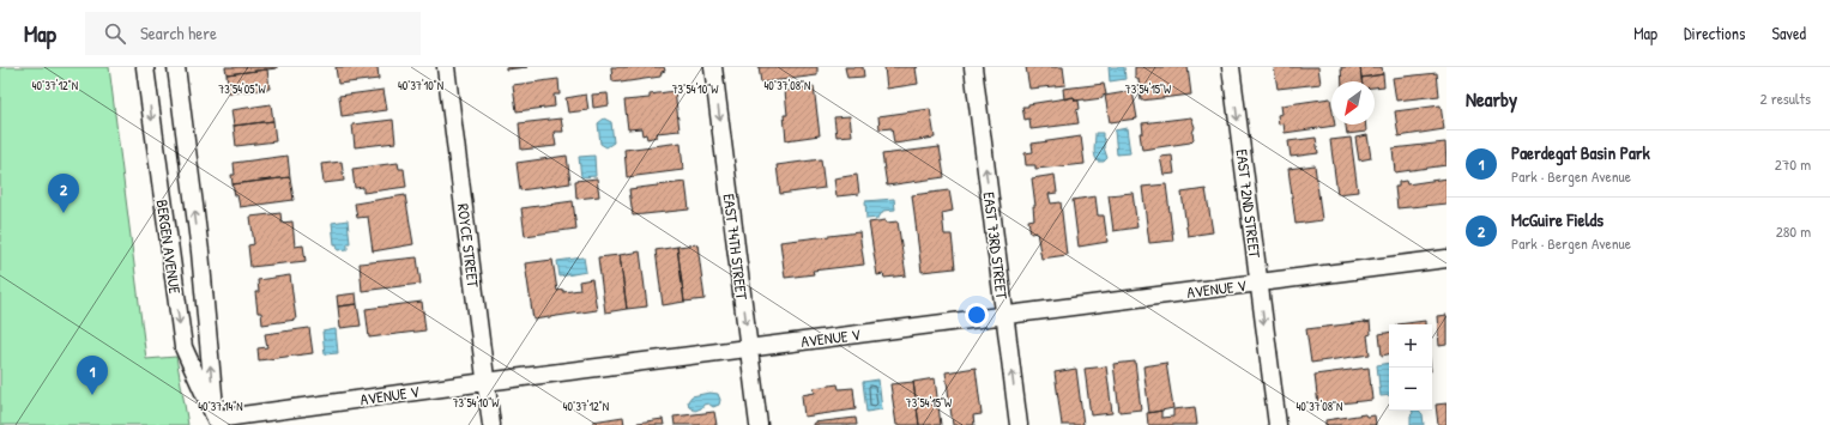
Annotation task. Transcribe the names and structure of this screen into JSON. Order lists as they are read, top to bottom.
{
  "streets": {
    "street": [
      "EAST 72ND STREET",
      "ROYCE STREET",
      "EAST 73RD STREET",
      "BERGEN AVENUE",
      "EAST 74TH STREET",
      "AVENUE V"
    ]
  },
  "crossings": [
    ["EAST 72ND STREET", "AVENUE V"],
    ["ROYCE STREET", "AVENUE V"],
    ["EAST 73RD STREET", "AVENUE V"],
    ["BERGEN AVENUE", "AVENUE V"],
    ["EAST 74TH STREET", "AVENUE V"]
  ],
  "one_way": ["EAST 72ND STREET", "EAST 73RD STREET", "EAST 74TH STREET"],
  "north": "bottom left",
  "page": {
    "header": "Map",
    "search": "Search here",
    "nav": ["Map", "Directions", "Saved"],
    "heading": ["Nearby", "2 results"],
    "list": [
      {
        "mark": "1",
        "name": "Paerdegat Basin Park",
        "note": "Park · Bergen Avenue",
        "value": "270 m"
      },
      {
        "mark": "2",
        "name": "McGuire Fields",
        "note": "Park · Bergen Avenue",
        "value": "280 m"
      }
    ],
    "pins": ["2", "1"],
    "map_buttons": ["+", "−"]
  },
  "coordinates": [
    "40°37'12\"N",
    "40°37'10\"N",
    "40°37'08\"N",
    "73°54'05\"W",
    "73°54'10\"W",
    "73°54'15\"W",
    "40°37'14\"N"
  ]
}
